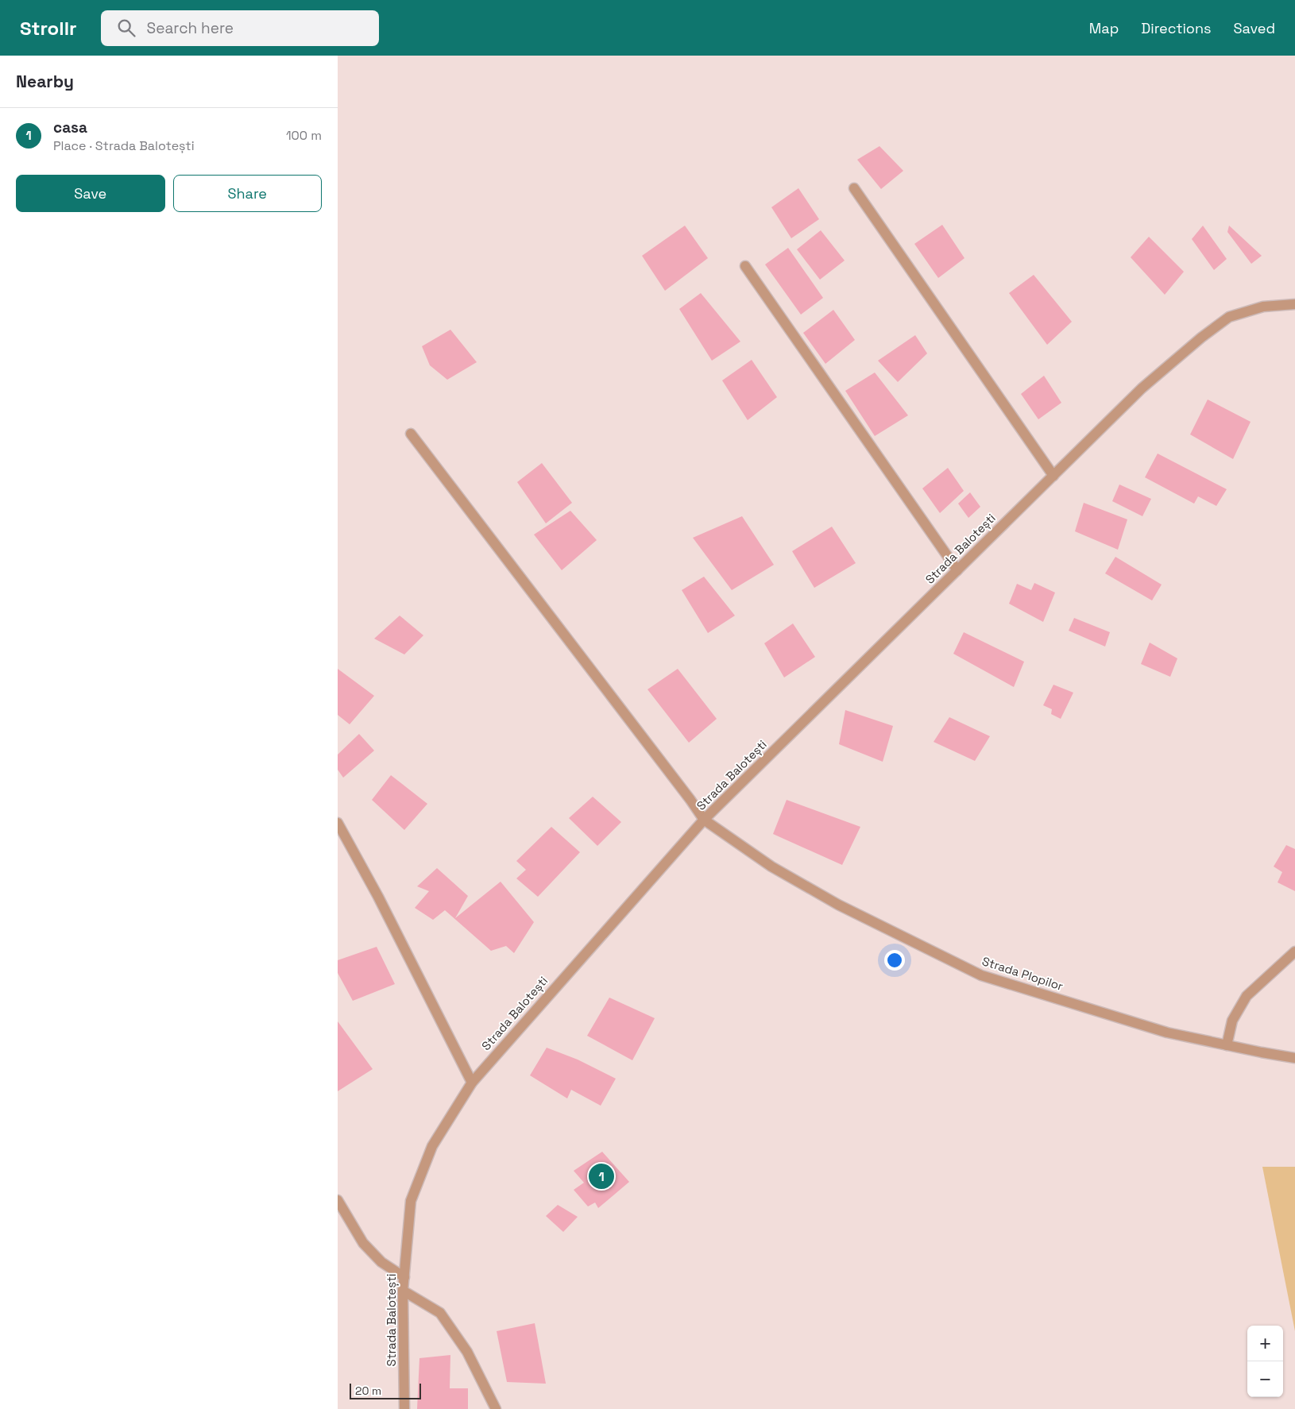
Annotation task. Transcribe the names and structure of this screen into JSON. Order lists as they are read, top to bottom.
{
  "streets": {
    "street": ["Strada Balotești", "Strada Plopilor"]
  },
  "crossings": [
    ["Strada Balotești", "Strada Plopilor"]
  ],
  "scale_bar": "20 m",
  "page": {
    "header": "Strollr",
    "search": "Search here",
    "nav": ["Map", "Directions", "Saved"],
    "heading": "Nearby",
    "list": [
      {
        "mark": "1",
        "name": "casa",
        "note": "Place · Strada Balotești",
        "value": "100 m"
      }
    ],
    "buttons": ["Save", "Share"],
    "pins": "1",
    "map_buttons": ["+", "−"],
    "scale": "20 m"
  }
}
